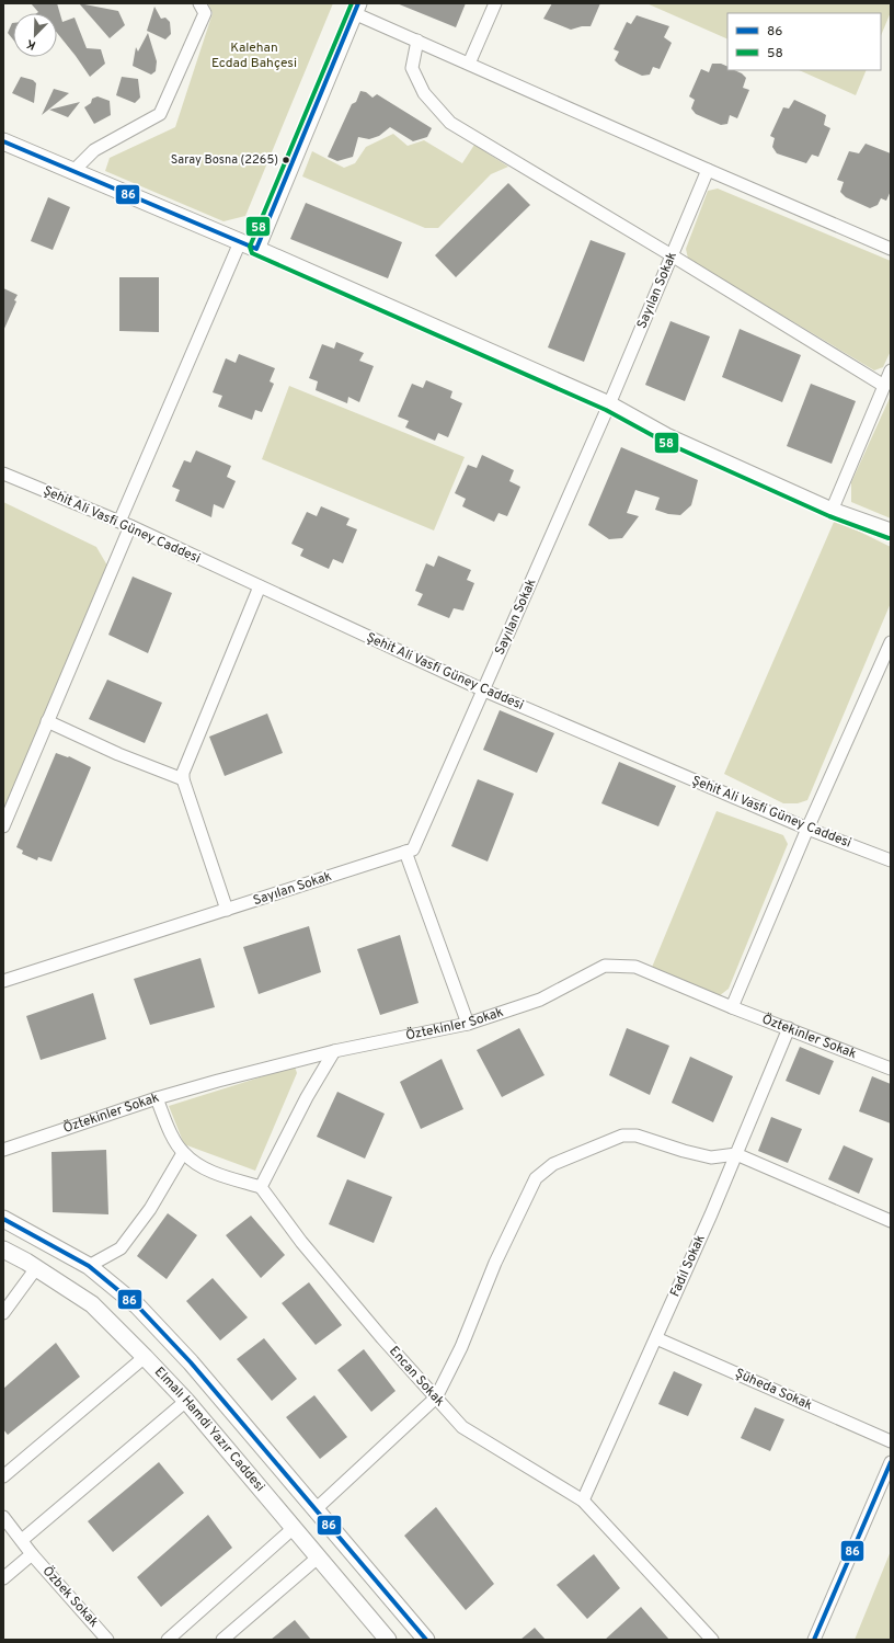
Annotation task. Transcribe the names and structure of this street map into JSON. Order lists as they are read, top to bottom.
{
  "streets": {
    "street": [
      "Sayılan Sokak",
      "Şehit Ali Vasfi Güney Caddesi",
      "Öztekinler Sokak",
      "Fadıl Sokak",
      "Encan Sokak",
      "Şüheda Sokak",
      "Elmalı Hamdi Yazır Caddesi",
      "Özbek Sokak"
    ]
  },
  "crossings": [
    ["Sayılan Sokak", "Şehit Ali Vasfi Güney Caddesi"],
    ["Öztekinler Sokak", "Fadıl Sokak"],
    ["Fadıl Sokak", "Encan Sokak"],
    ["Fadıl Sokak", "Şüheda Sokak"]
  ],
  "parks": ["Kalehan Ecdad Bahçesi"],
  "places": ["Saray Bosna (2265)"],
  "lines": ["transit line 86", "transit line 58"],
  "legend": ["86", "58"],
  "north": "bottom left"
}
